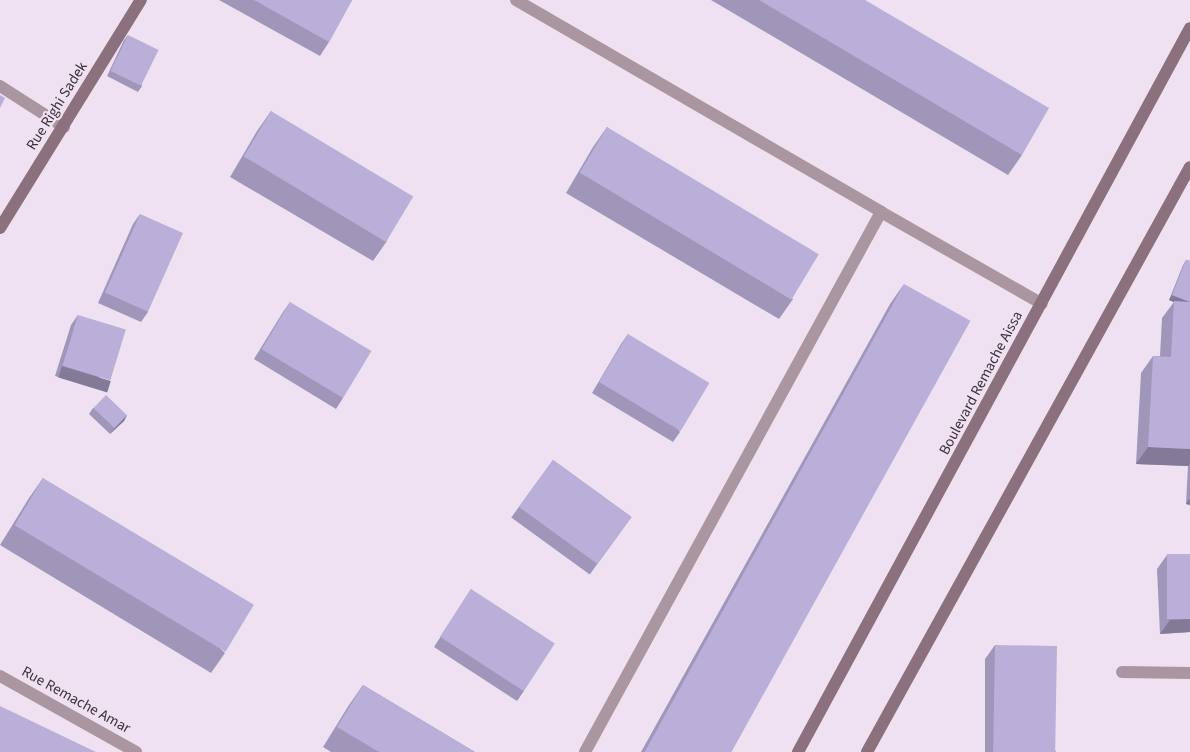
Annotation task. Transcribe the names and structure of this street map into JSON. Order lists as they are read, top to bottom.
{
  "streets": {
    "main road": ["Rue Righi Sadek", "Boulevard Remache Aissa"],
    "street": ["Rue Remache Amar"]
  }
}
